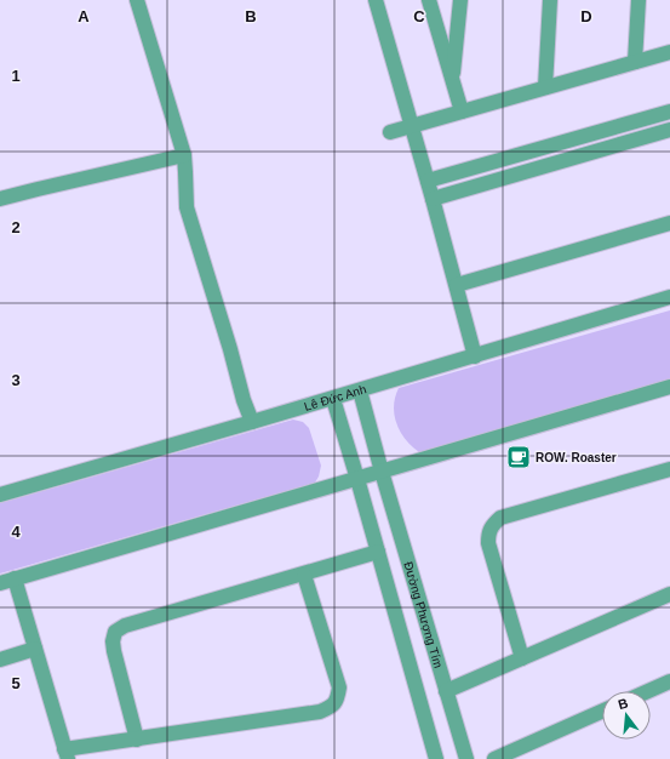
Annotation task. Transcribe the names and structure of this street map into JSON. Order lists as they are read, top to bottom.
{
  "streets": {
    "street": ["Lê Đức Anh", "Đường Phượng Tím"]
  },
  "crossings": [
    ["Lê Đức Anh", "Đường Phượng Tím"]
  ],
  "places": {
    "cafe": ["ROW. Roaster"]
  },
  "north": "top",
  "grid": {
    "columns": [
      "A",
      "B",
      "C",
      "D"
    ],
    "rows": [
      "1",
      "2",
      "3",
      "4",
      "5"
    ]
  }
}
